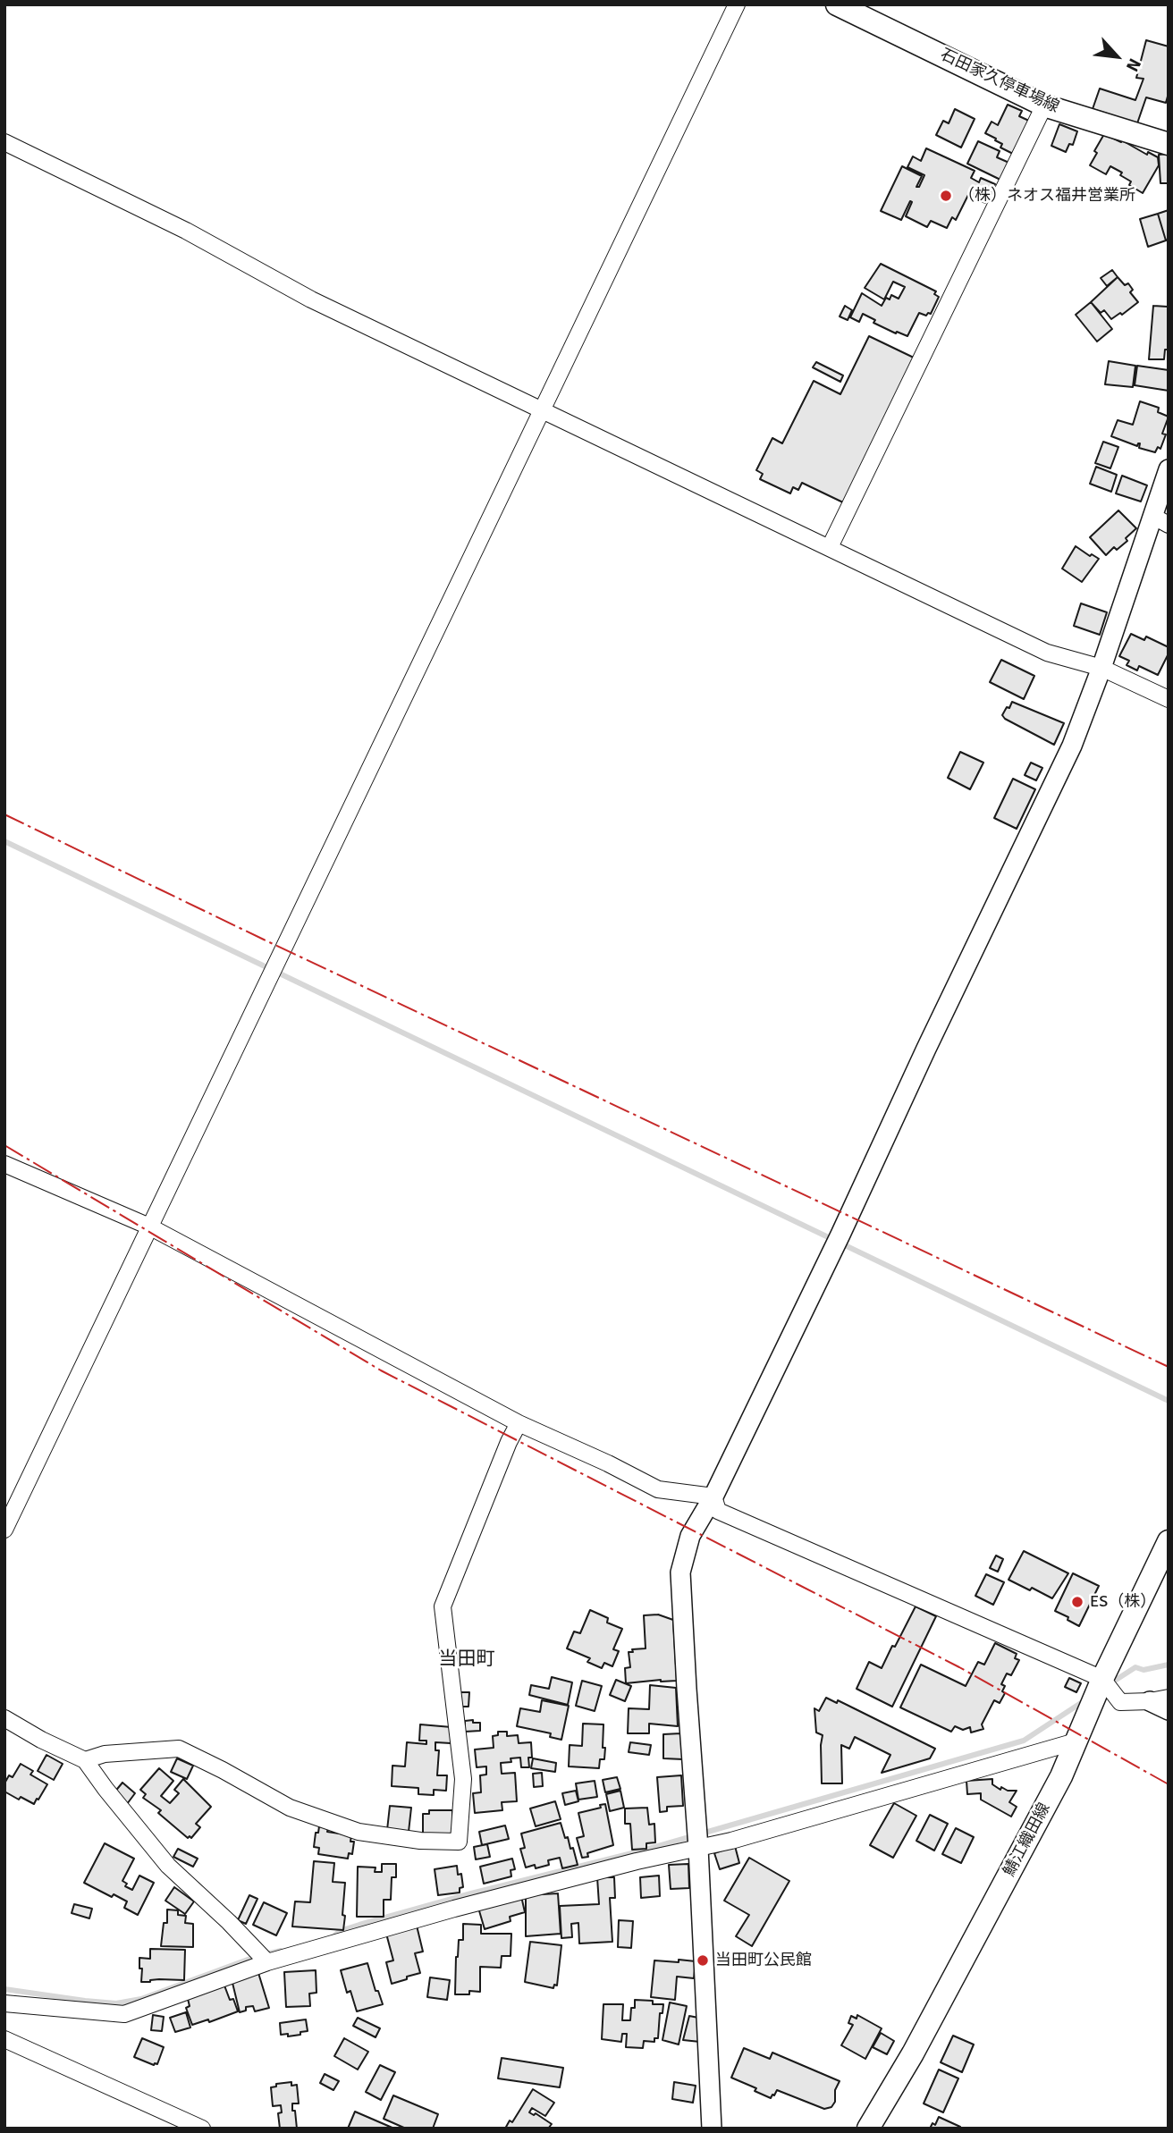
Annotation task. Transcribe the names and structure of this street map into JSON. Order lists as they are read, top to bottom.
{
  "streets": {
    "main road": ["石田家久停車場線", "鯖江織田線"]
  },
  "districts": ["当田町"],
  "places": ["（株）ネオス福井営業所", "ES（株）", "当田町公民館"],
  "north": "bottom right"
}
